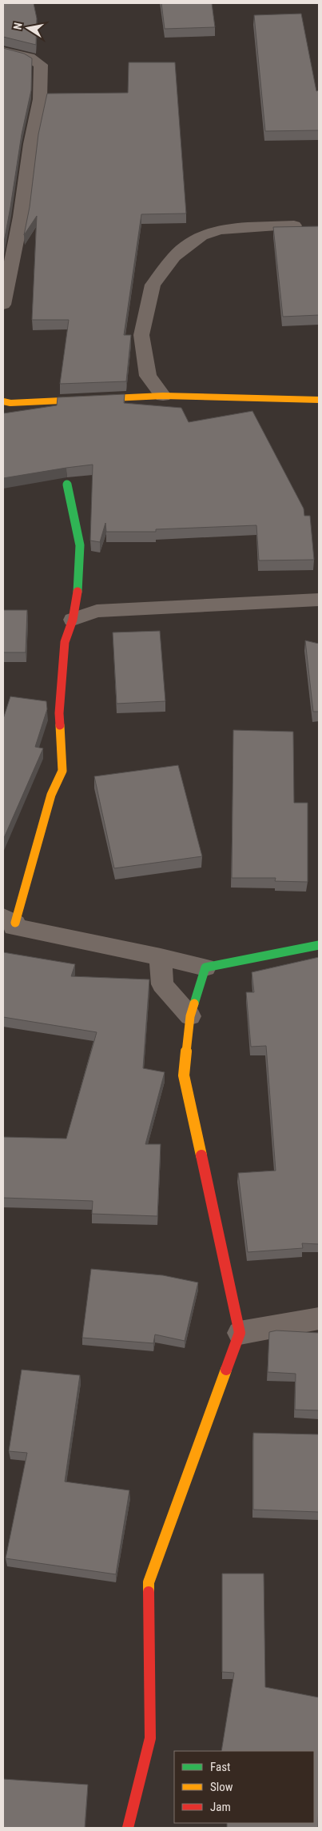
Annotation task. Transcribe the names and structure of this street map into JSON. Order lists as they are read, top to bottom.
{
  "legend": ["Fast", "Slow", "Jam"],
  "north": "left"
}
